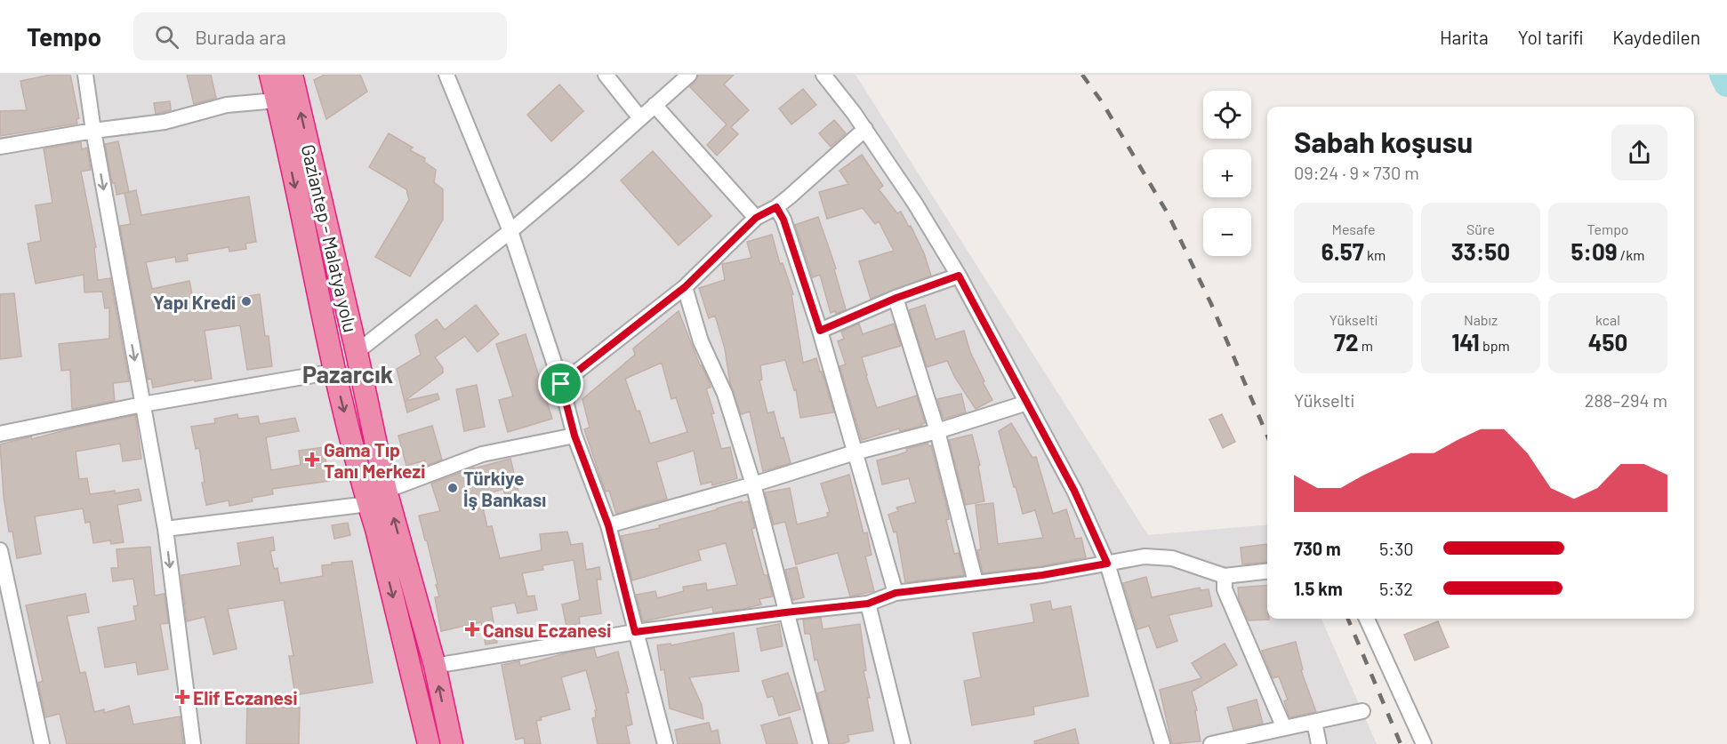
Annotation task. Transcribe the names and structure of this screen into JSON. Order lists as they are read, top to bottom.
{
  "streets": {
    "highway": ["Gaziantep - Malatya yolu"]
  },
  "districts": ["Pazarcık"],
  "places": {
    "other": ["Yapı Kredi", "Türkiye İş Bankası"],
    "health": ["Gama Tıp Tanı Merkezi", "Cansu Eczanesi", "Elif Eczanesi"]
  },
  "page": {
    "header": "Tempo",
    "search": "Burada ara",
    "nav": ["Harita", "Yol tarifi", "Kaydedilen"],
    "map_buttons": ["+", "−"],
    "heading": ["Sabah koşusu", "09:24 · 9 × 730 m"],
    "stats": [
      ["Mesafe", "6.57 km"],
      ["Süre", "33:50"],
      ["Tempo", "5:09 /km"],
      ["Yükselti", "72 m"],
      ["Nabız", "141 bpm"],
      ["kcal", "450"]
    ],
    "chart": ["Yükselti", "288–294 m"],
    "list": [
      {
        "name": "730 m",
        "note": "5:30"
      },
      {
        "name": "1.5 km",
        "note": "5:32"
      }
    ]
  }
}
